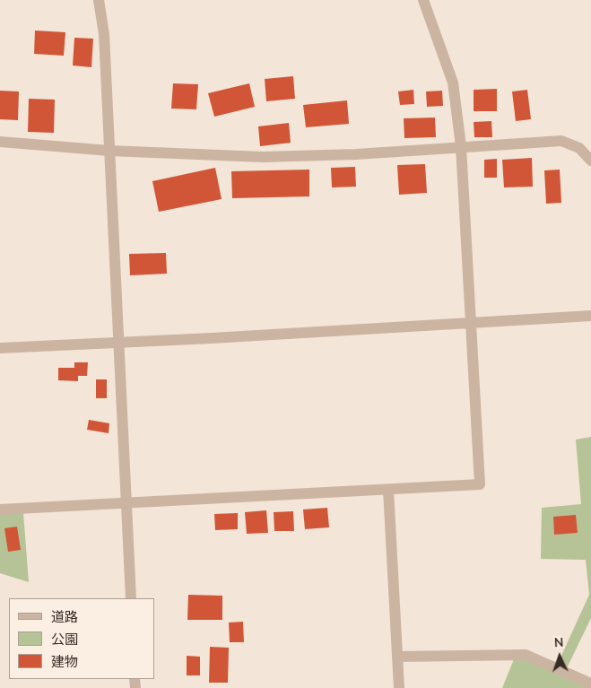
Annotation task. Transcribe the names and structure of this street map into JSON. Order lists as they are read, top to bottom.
{
  "legend": ["道路", "公園", "建物"],
  "north": "top"
}
